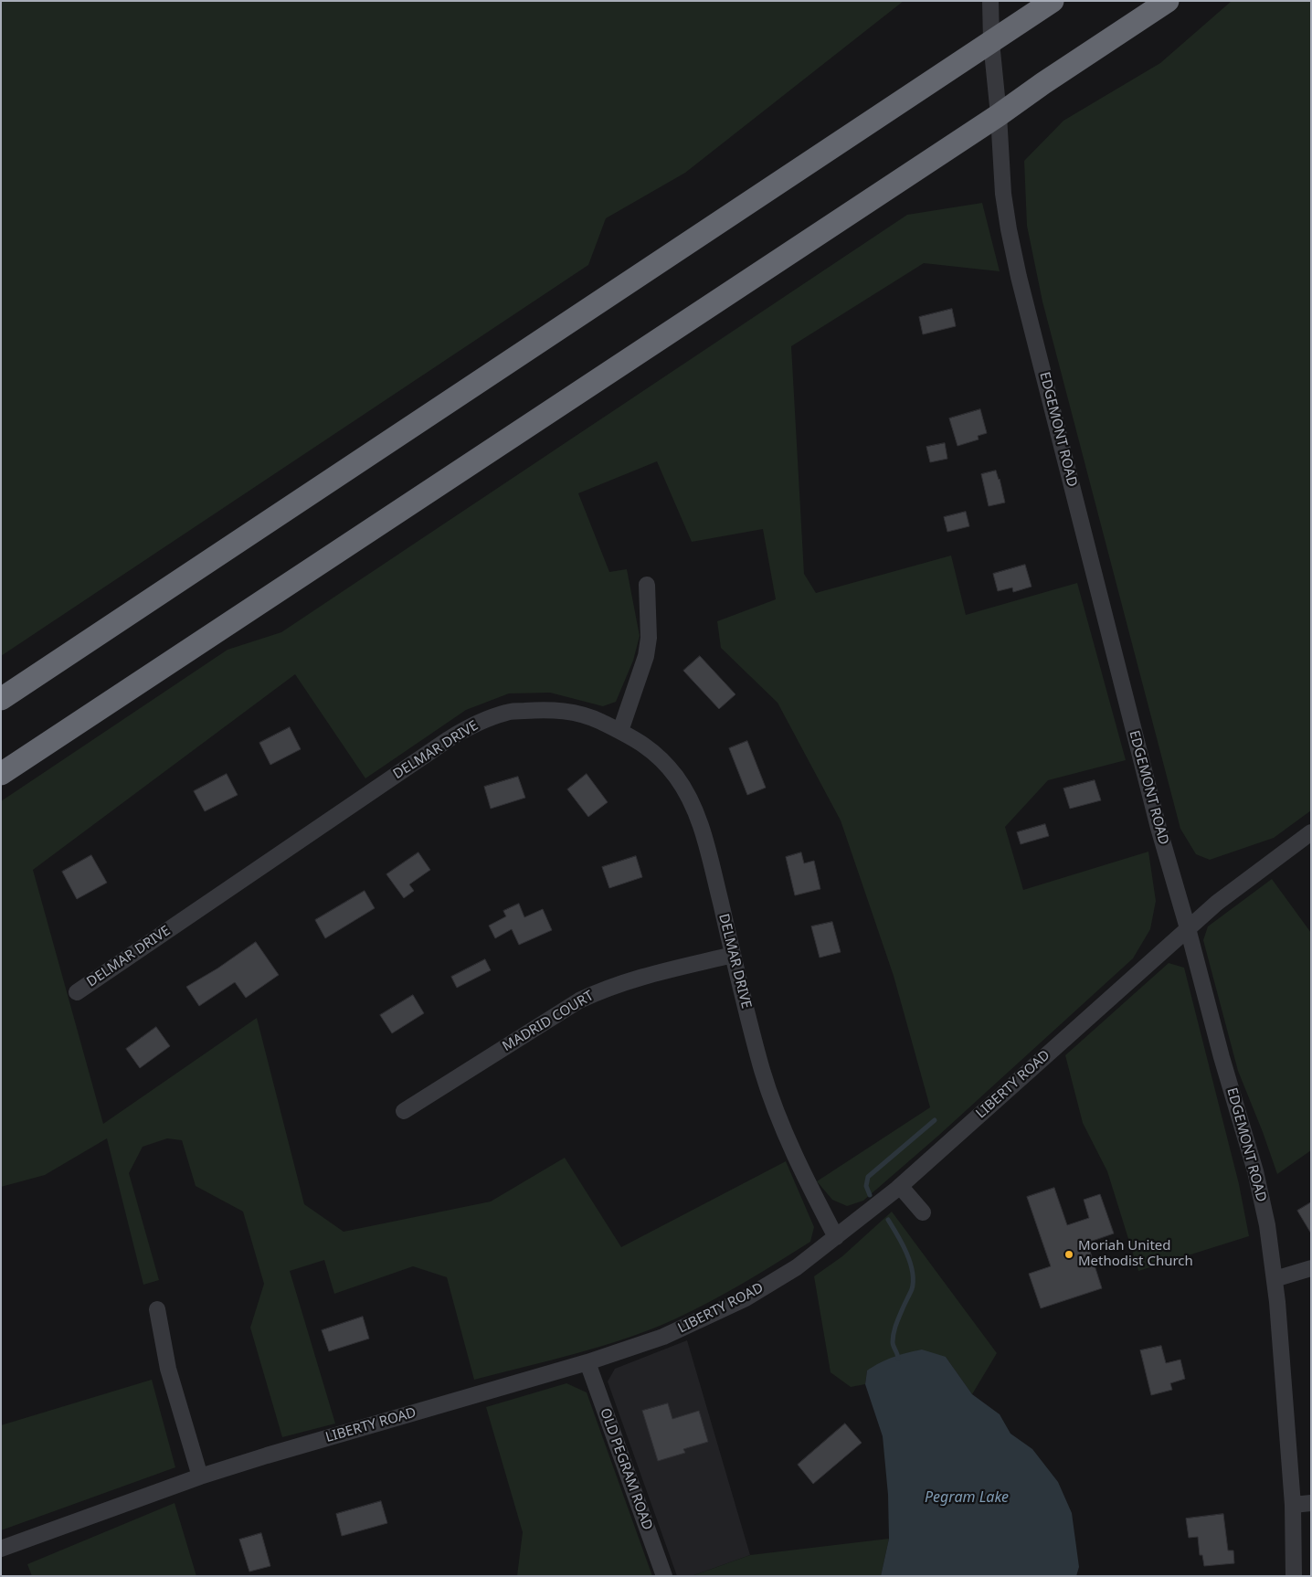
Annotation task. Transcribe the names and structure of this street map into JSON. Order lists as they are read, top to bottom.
{
  "streets": {
    "street": [
      "EDGEMONT ROAD",
      "DELMAR DRIVE",
      "MADRID COURT",
      "LIBERTY ROAD",
      "OLD PEGRAM ROAD"
    ]
  },
  "crossings": [
    ["EDGEMONT ROAD", "LIBERTY ROAD"],
    ["DELMAR DRIVE", "MADRID COURT"],
    ["DELMAR DRIVE", "LIBERTY ROAD"],
    ["LIBERTY ROAD", "OLD PEGRAM ROAD"]
  ],
  "water": ["Pegram Lake"],
  "places": ["Moriah United Methodist Church"]
}
